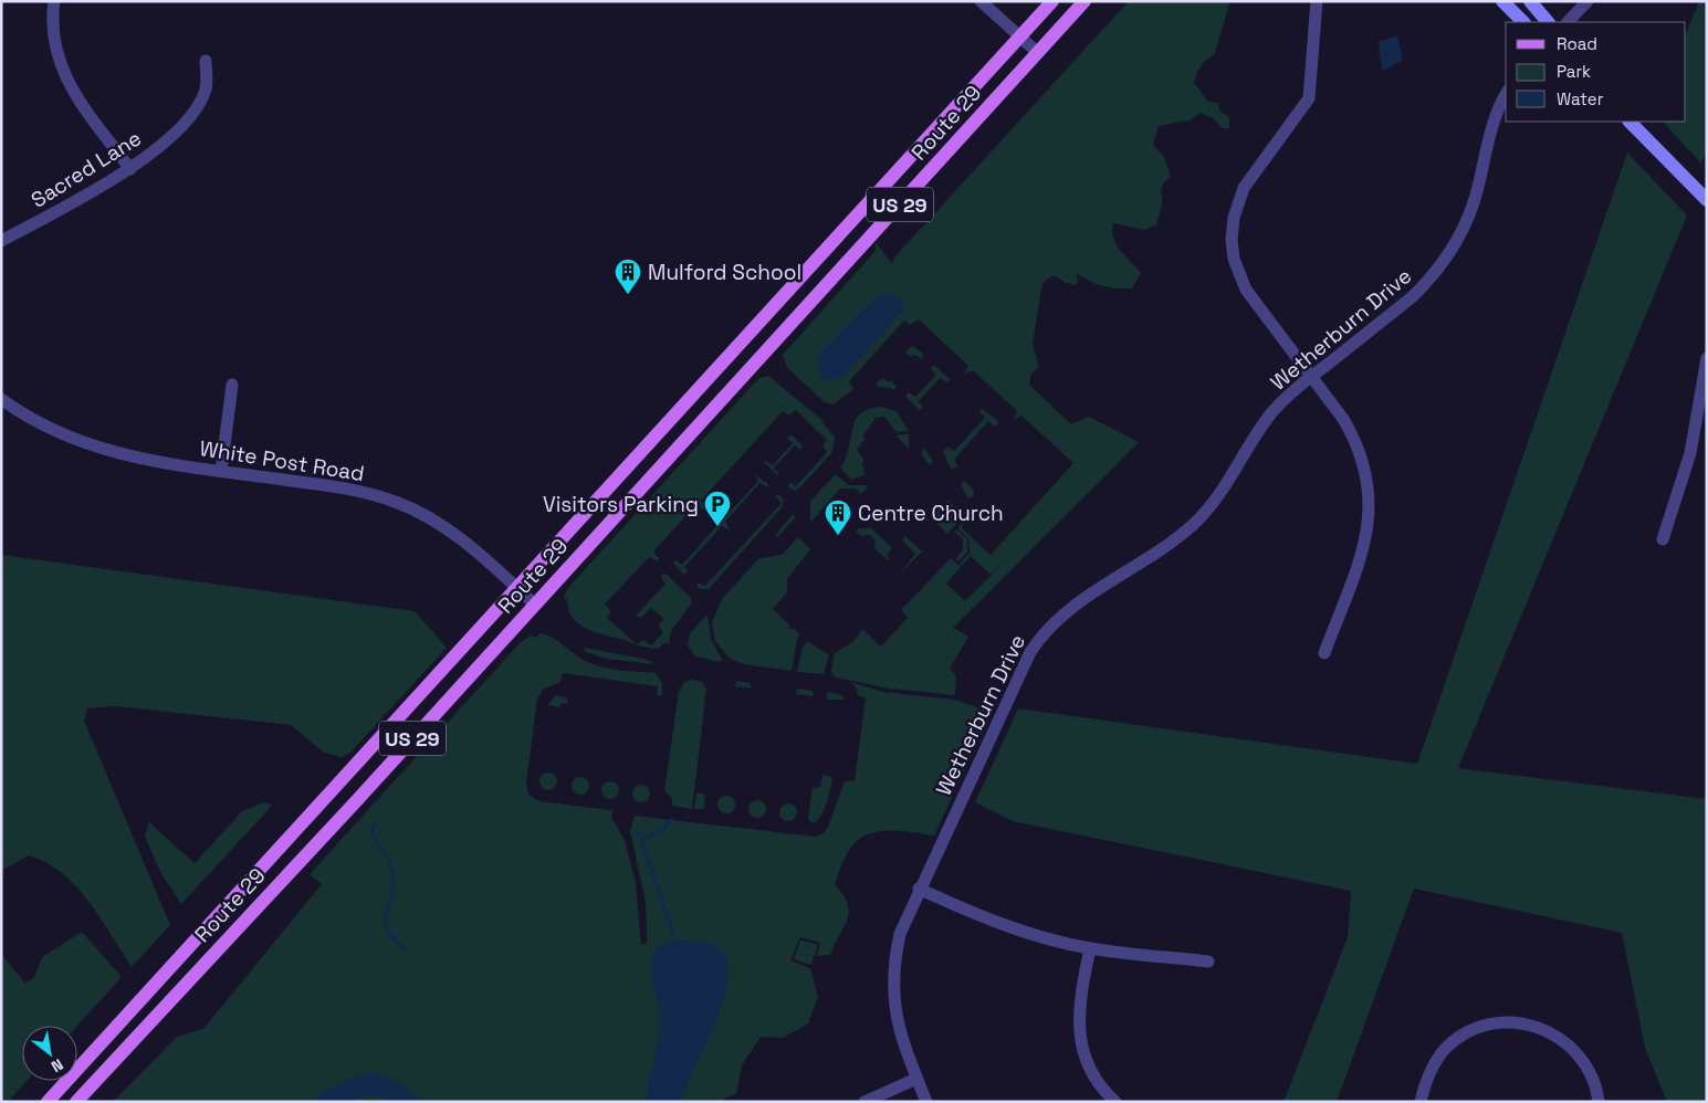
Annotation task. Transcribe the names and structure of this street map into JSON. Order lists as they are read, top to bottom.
{
  "streets": {
    "main road": ["Route 29", "US 29"],
    "street": ["Sacred Lane", "Wetherburn Drive", "White Post Road"]
  },
  "crossings": [
    ["Route 29", "White Post Road"]
  ],
  "places": {
    "building": ["Mulford School", "Centre Church"],
    "parking": ["Visitors Parking"]
  },
  "legend": ["Road", "Park", "Water"],
  "north": "bottom right"
}
